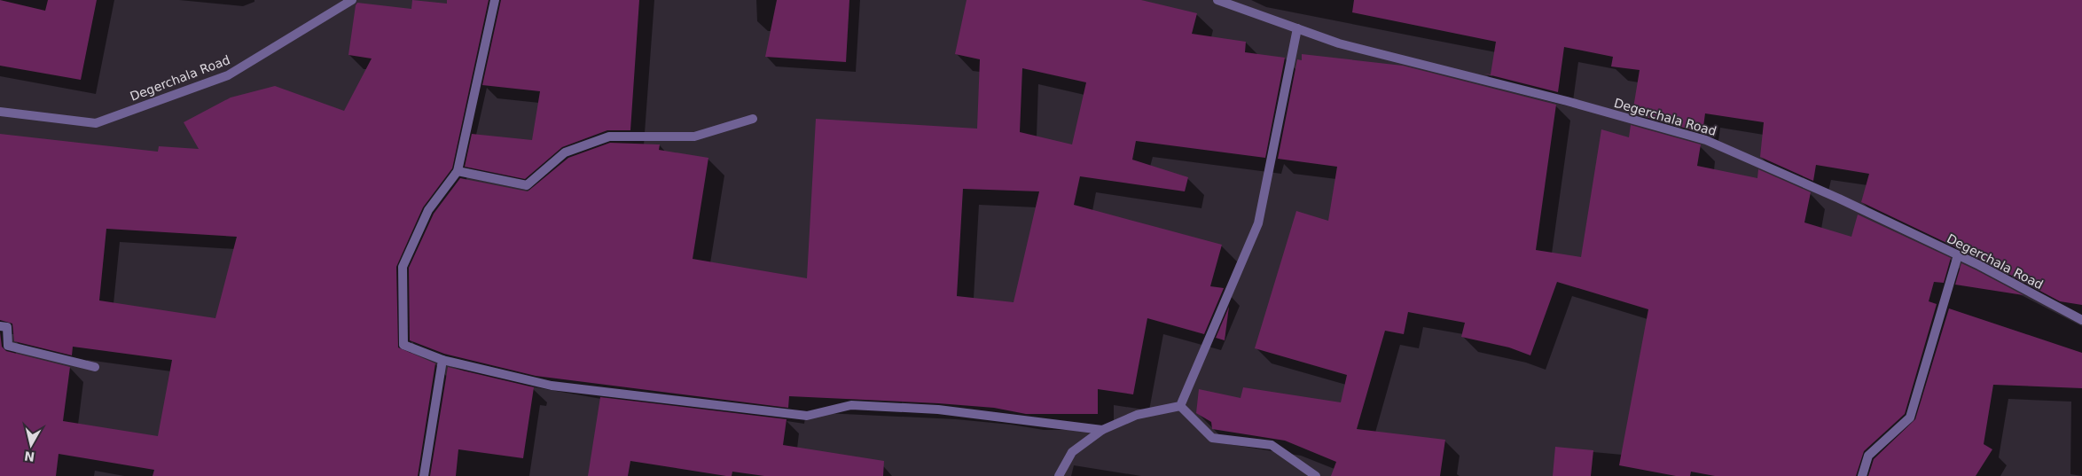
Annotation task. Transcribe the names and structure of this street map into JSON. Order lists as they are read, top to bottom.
{
  "streets": {
    "street": ["Degerchala Road"]
  },
  "north": "bottom"
}
